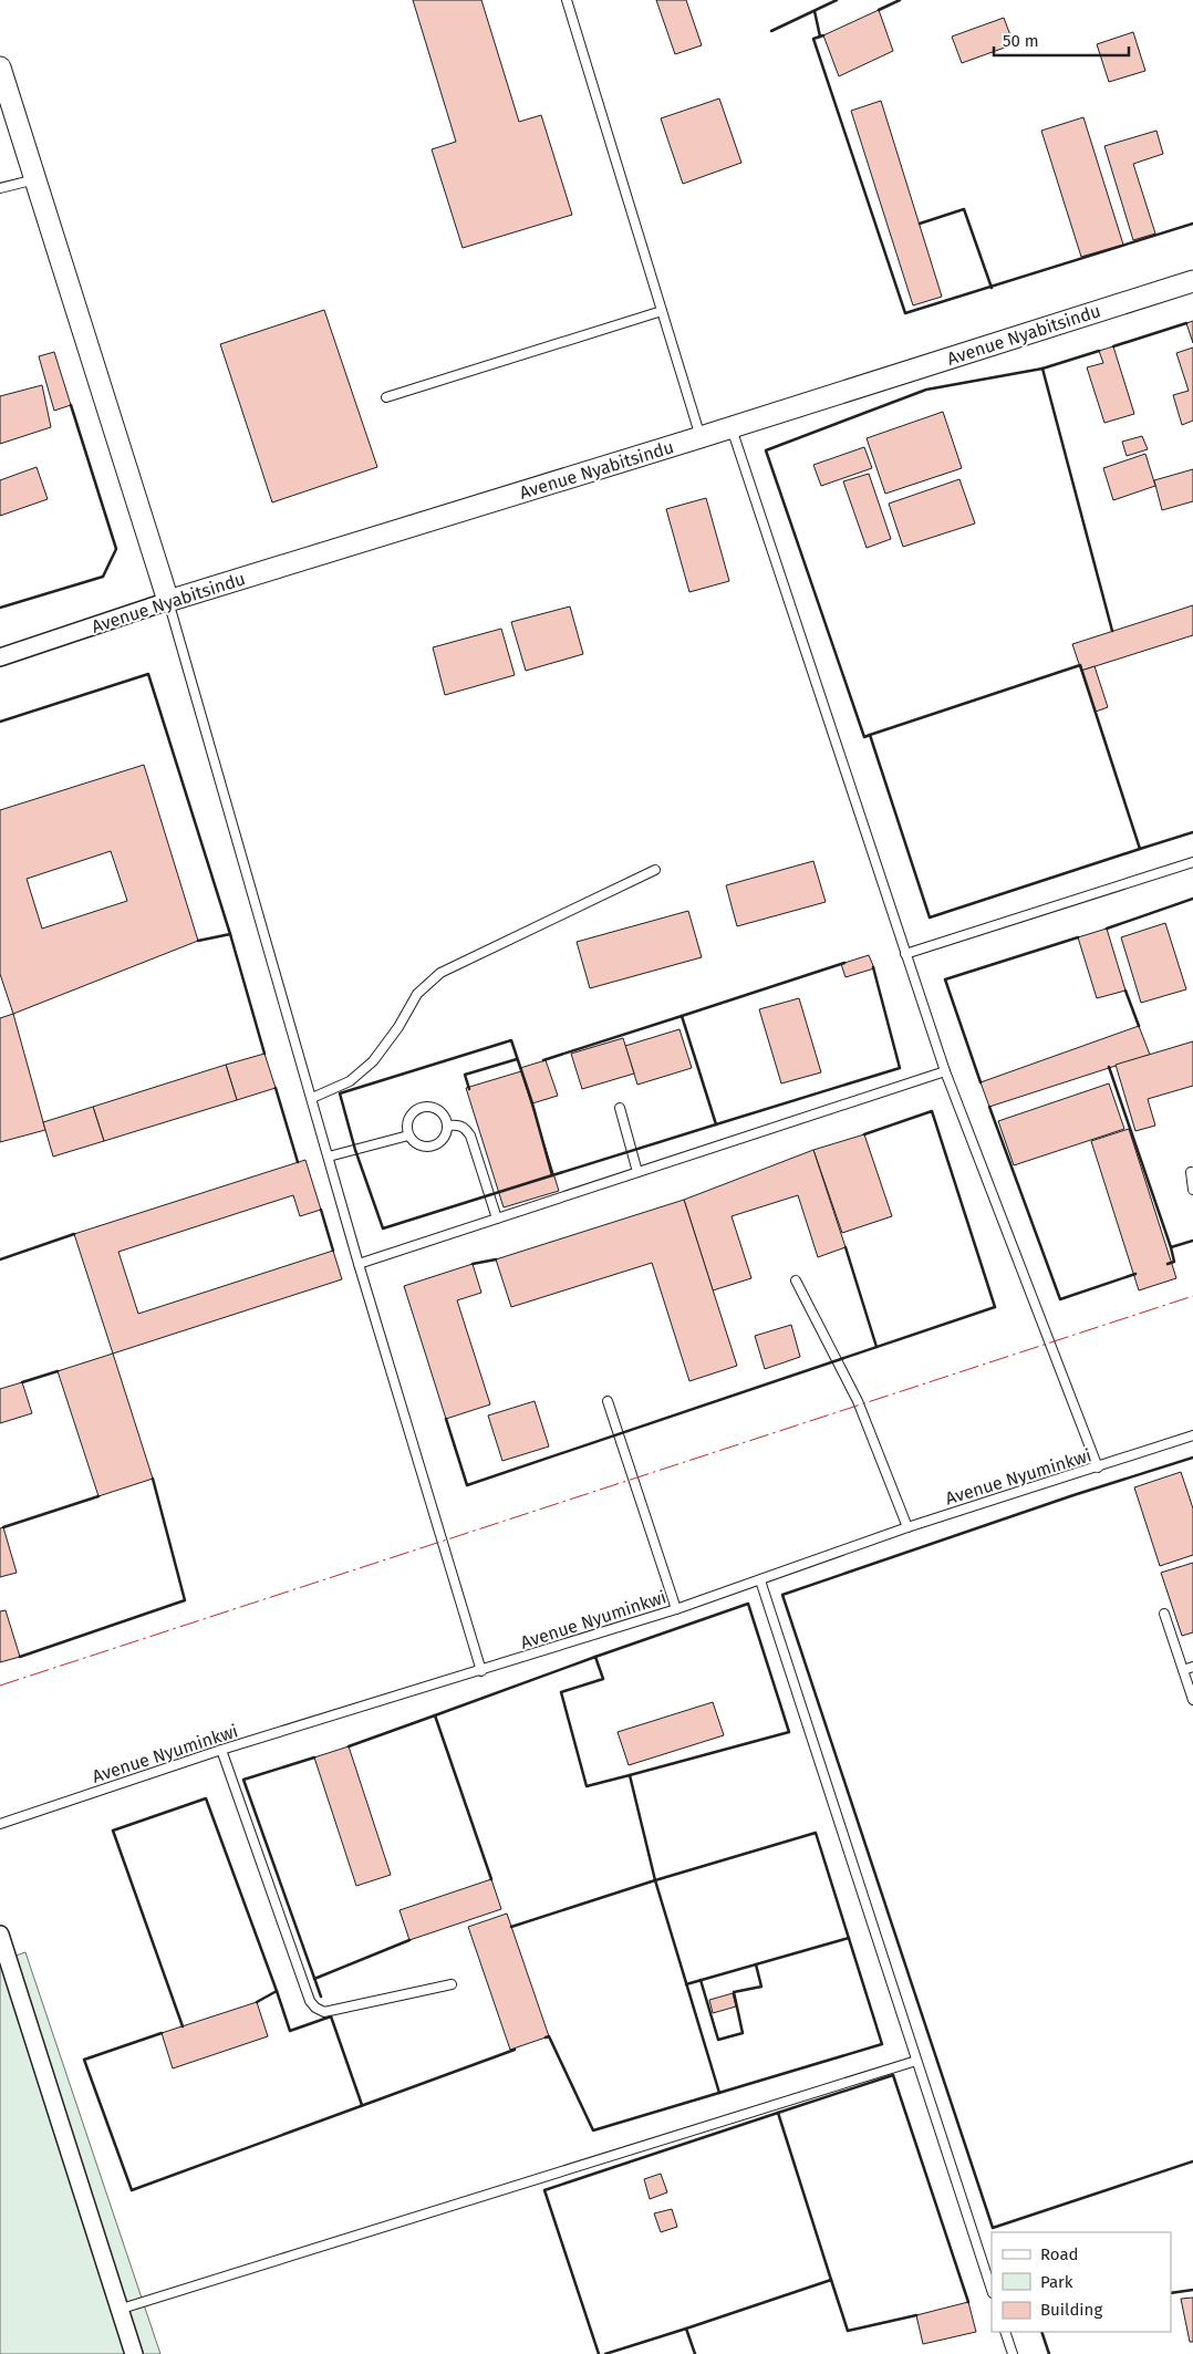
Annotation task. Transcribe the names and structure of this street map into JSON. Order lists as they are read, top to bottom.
{
  "streets": {
    "street": ["Avenue Nyabitsindu"],
    "lane": ["Avenue Nyuminkwi"]
  },
  "legend": ["Road", "Park", "Building"],
  "scale_bar": "50 m"
}
